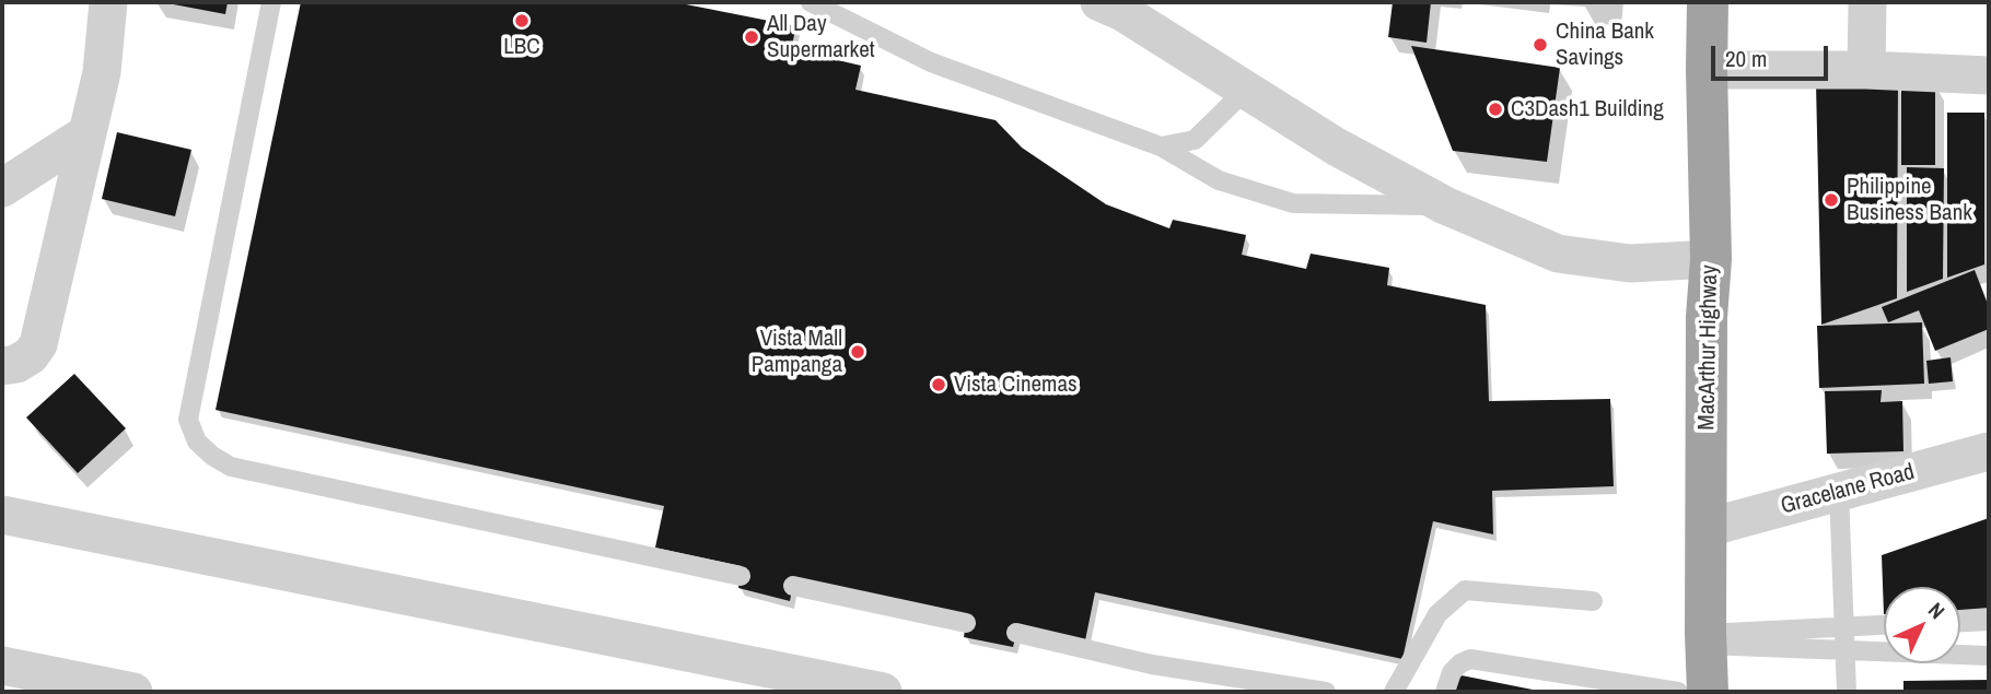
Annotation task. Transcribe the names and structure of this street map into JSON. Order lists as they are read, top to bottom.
{
  "streets": {
    "highway": ["MacArthur Highway"],
    "street": ["Gracelane Road"]
  },
  "crossings": [
    ["MacArthur Highway", "Gracelane Road"]
  ],
  "places": [
    "LBC",
    "All Day Supermarket",
    "China Bank Savings",
    "C3Dash1 Building",
    "Philippine Business Bank",
    "Vista Mall Pampanga",
    "Vista Cinemas"
  ],
  "scale_bar": "20 m",
  "north": "top right"
}
